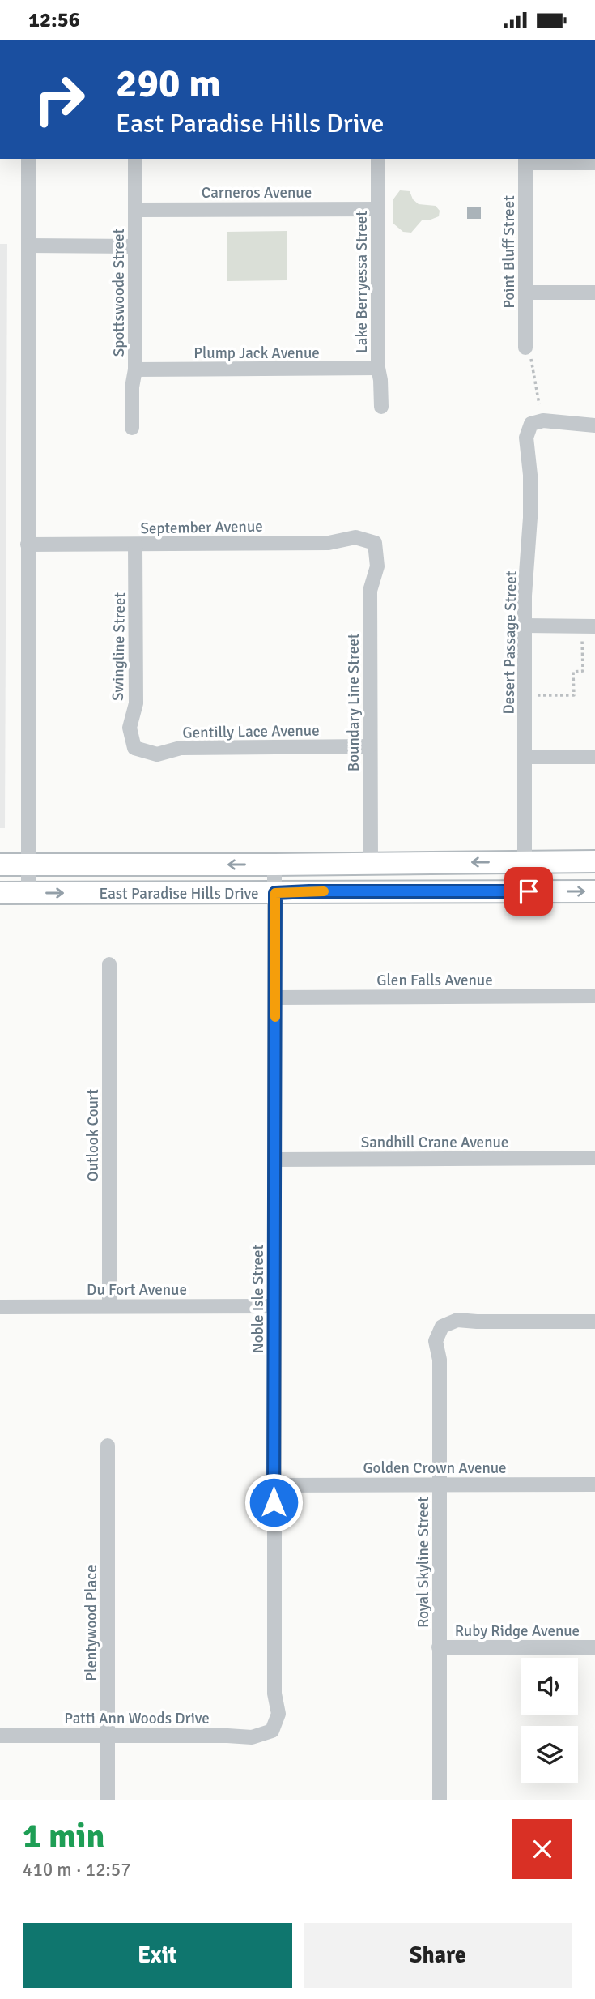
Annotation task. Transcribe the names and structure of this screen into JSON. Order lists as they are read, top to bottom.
{
  "streets": {
    "main road": ["East Paradise Hills Drive"],
    "street": [
      "Carneros Avenue",
      "Point Bluff Street",
      "Lake Berryessa Street",
      "Spottswoode Street",
      "Plump Jack Avenue",
      "September Avenue",
      "Desert Passage Street",
      "Swingline Street",
      "Boundary Line Street",
      "Gentilly Lace Avenue",
      "Glen Falls Avenue",
      "Outlook Court",
      "Sandhill Crane Avenue",
      "Du Fort Avenue",
      "Noble Isle Street",
      "Golden Crown Avenue",
      "Royal Skyline Street",
      "Plentywood Place",
      "Ruby Ridge Avenue",
      "Patti Ann Woods Drive"
    ]
  },
  "crossings": [
    ["Carneros Avenue", "Lake Berryessa Street"],
    ["Carneros Avenue", "Spottswoode Street"],
    ["Lake Berryessa Street", "Plump Jack Avenue"],
    ["Spottswoode Street", "Plump Jack Avenue"],
    ["September Avenue", "Swingline Street"],
    ["September Avenue", "Boundary Line Street"],
    ["Desert Passage Street", "East Paradise Hills Drive"],
    ["Swingline Street", "Gentilly Lace Avenue"],
    ["Boundary Line Street", "Gentilly Lace Avenue"],
    ["Boundary Line Street", "East Paradise Hills Drive"],
    ["East Paradise Hills Drive", "Noble Isle Street"],
    ["Glen Falls Avenue", "Noble Isle Street"],
    ["Outlook Court", "Du Fort Avenue"],
    ["Sandhill Crane Avenue", "Noble Isle Street"],
    ["Du Fort Avenue", "Noble Isle Street"],
    ["Noble Isle Street", "Golden Crown Avenue"],
    ["Noble Isle Street", "Patti Ann Woods Drive"],
    ["Golden Crown Avenue", "Royal Skyline Street"],
    ["Royal Skyline Street", "Ruby Ridge Avenue"],
    ["Plentywood Place", "Patti Ann Woods Drive"]
  ],
  "page": {
    "status": "12:56",
    "turn": ["290 m", "East Paradise Hills Drive"],
    "heading": ["1 min", "410 m · 12:57"],
    "buttons": ["Exit", "Share"]
  }
}
